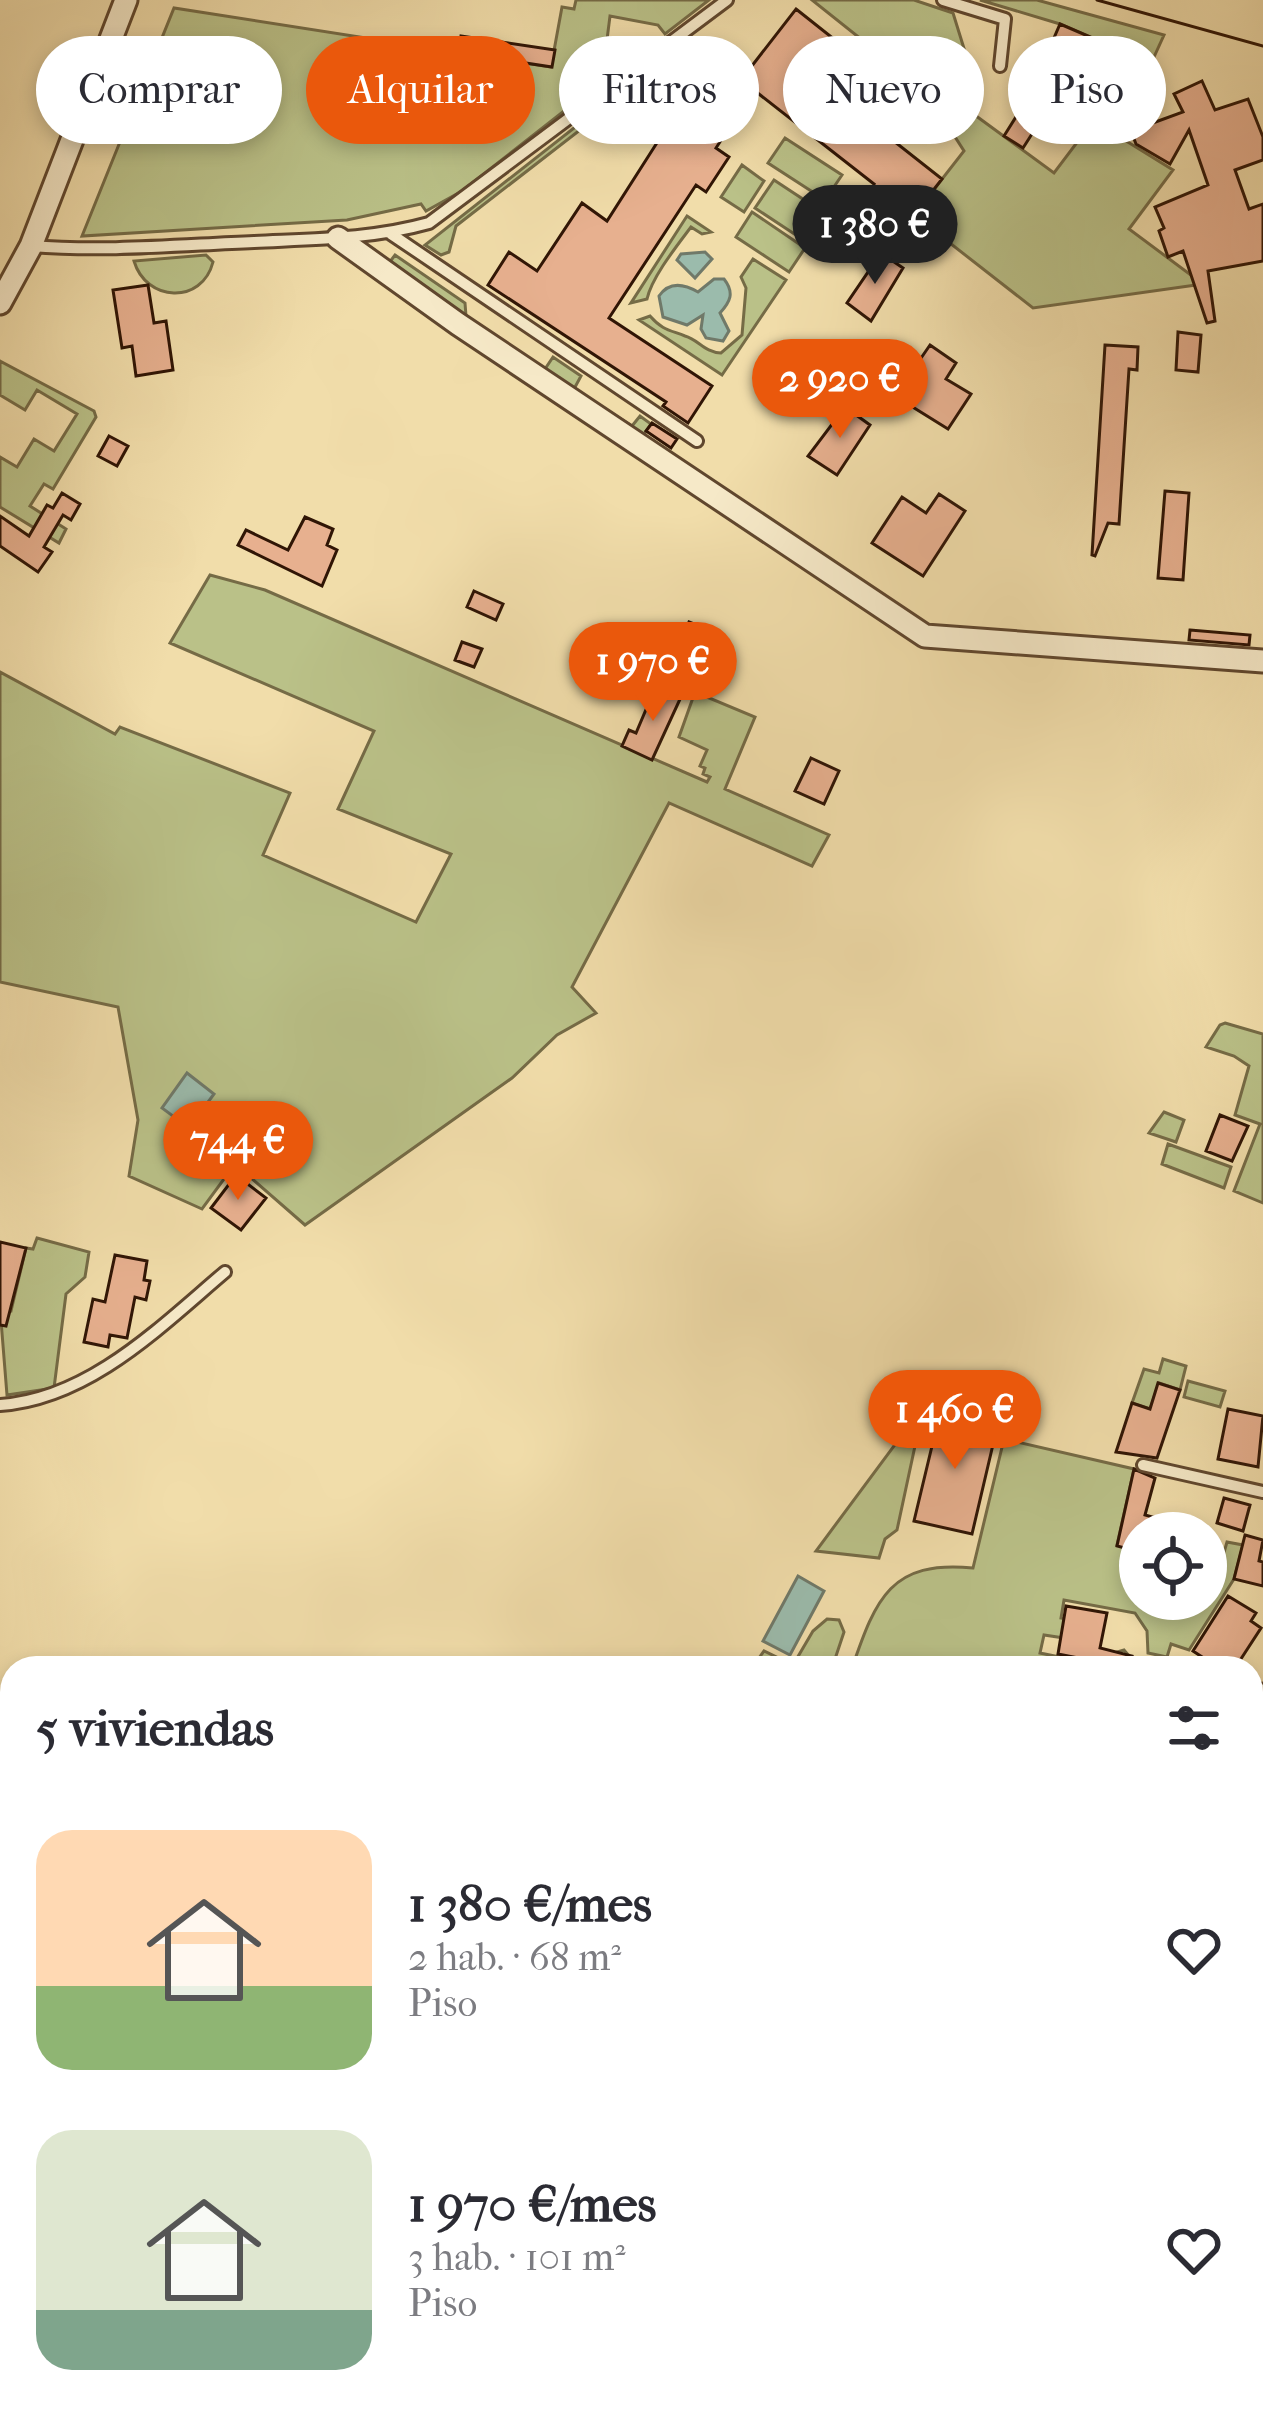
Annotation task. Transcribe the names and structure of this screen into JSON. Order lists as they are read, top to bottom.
{
  "page": {
    "chip": [
      "Comprar",
      "Alquilar",
      "Filtros",
      "Nuevo",
      "Piso"
    ],
    "price": [
      "1 380 €",
      "2 920 €",
      "1 970 €",
      "744 €",
      "1 460 €"
    ],
    "heading": "5 viviendas",
    "list": [
      {
        "name": "1 380 €/mes",
        "note": "2 hab. · 68 m² · Piso"
      },
      {
        "name": "1 970 €/mes",
        "note": "3 hab. · 101 m² · Piso"
      }
    ]
  }
}
